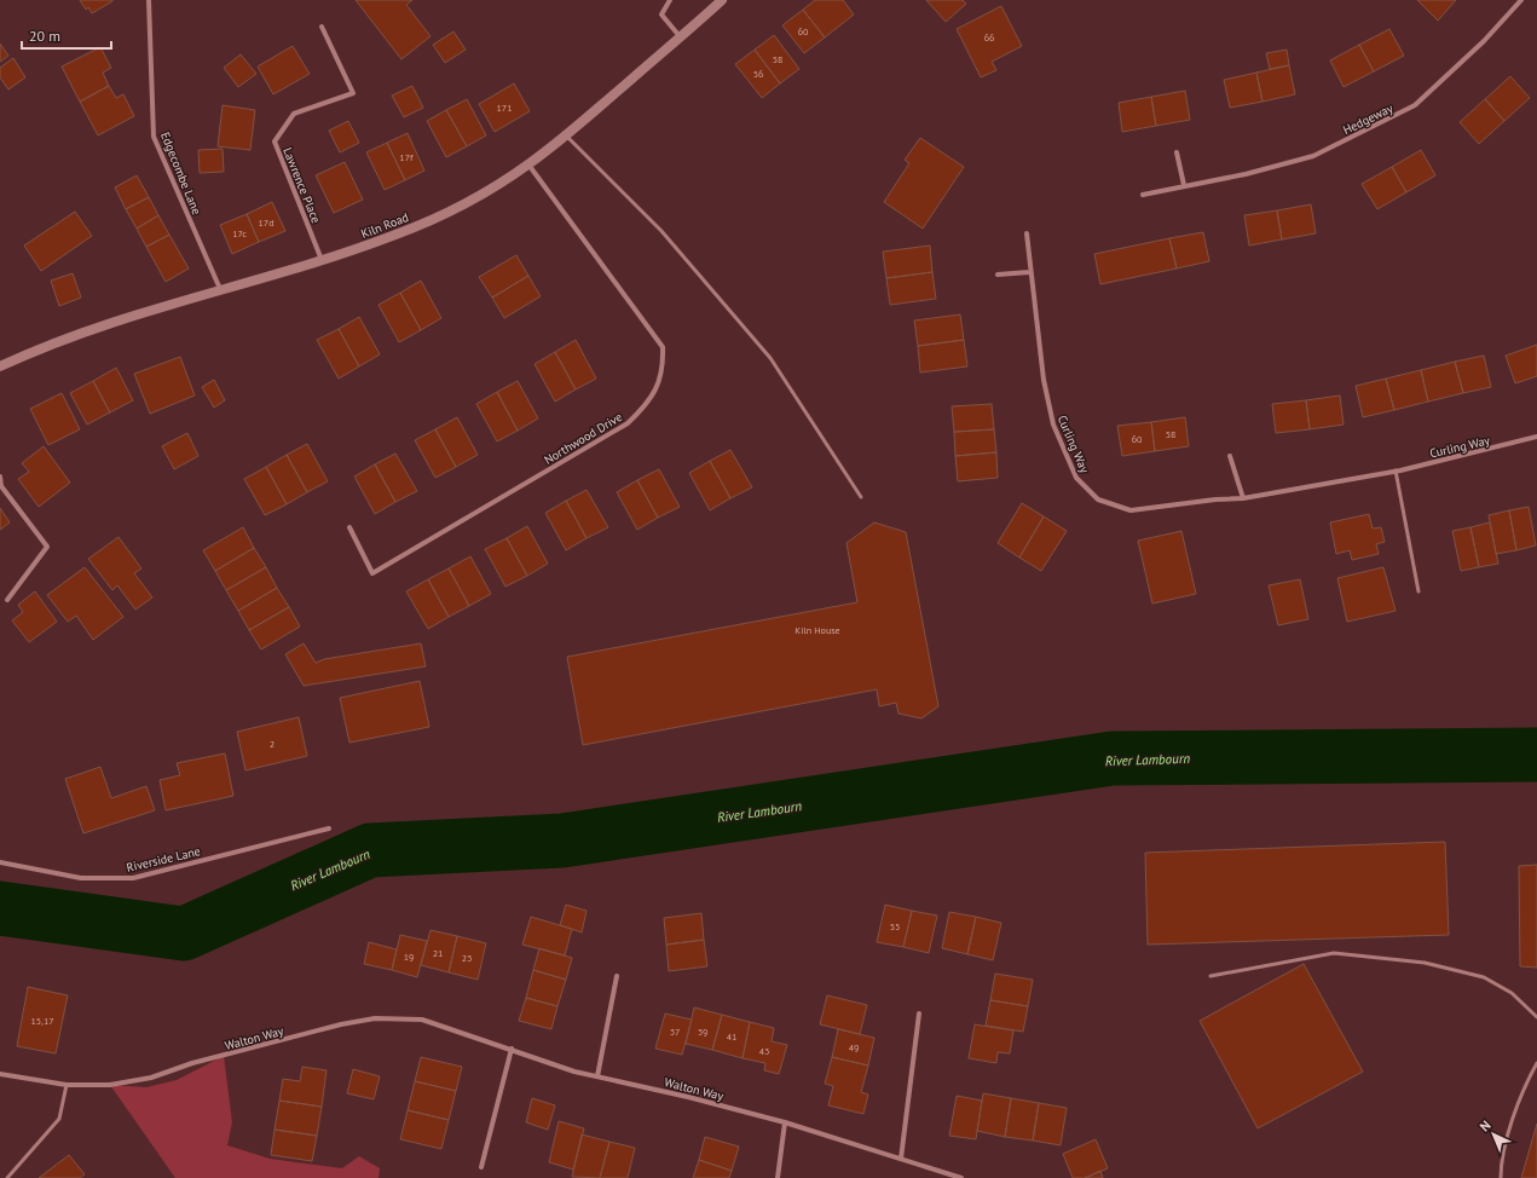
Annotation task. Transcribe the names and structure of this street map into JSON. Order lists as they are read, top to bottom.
{
  "streets": {
    "street": [
      "Hedgeway",
      "Edgecombe Lane",
      "Lawrence Place",
      "Kiln Road",
      "Northwood Drive",
      "Curling Way",
      "Riverside Lane",
      "Walton Way"
    ]
  },
  "crossings": [
    ["Edgecombe Lane", "Kiln Road"],
    ["Lawrence Place", "Kiln Road"],
    ["Kiln Road", "Northwood Drive"]
  ],
  "water": ["River Lambourn"],
  "house_numbers": [
    "60",
    "66",
    "58",
    "56",
    "171",
    "17f",
    "17d",
    "17c",
    "58",
    "60",
    "Kiln House",
    "2",
    "55",
    "21",
    "19",
    "23",
    "15,17",
    "37",
    "39",
    "41",
    "49",
    "43"
  ],
  "scale_bar": "20 m",
  "north": "top left"
}
